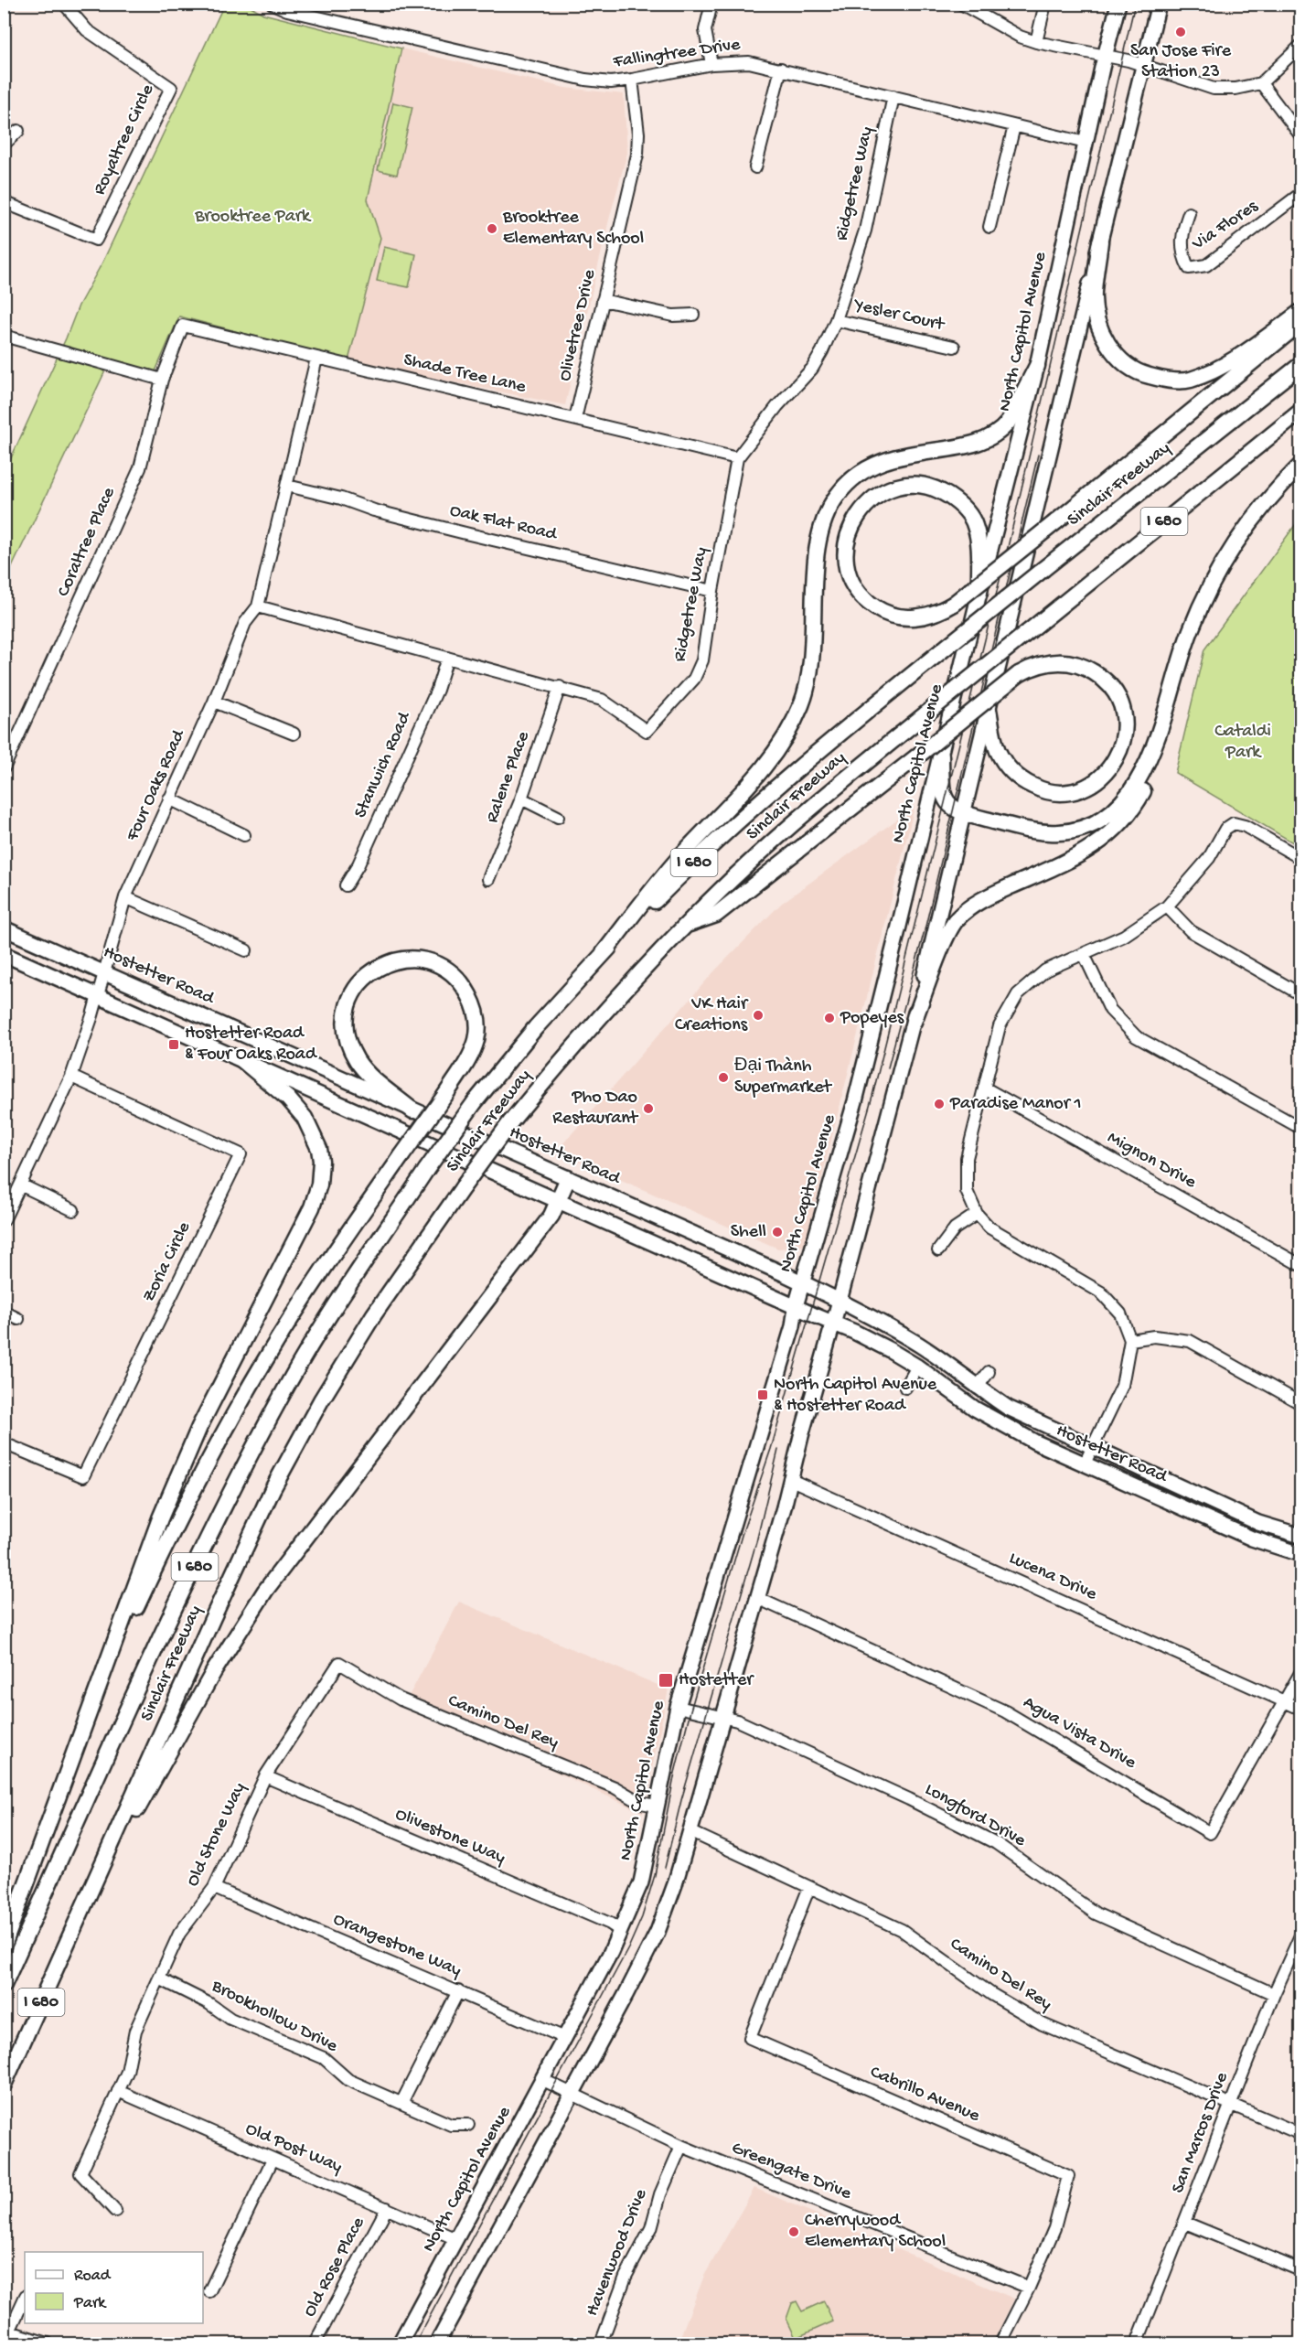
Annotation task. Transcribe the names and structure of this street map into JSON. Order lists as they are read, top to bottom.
{
  "streets": {
    "highway": ["Sinclair Freeway", "I 680"],
    "main road": ["North Capitol Avenue", "Hostetter Road"],
    "street": [
      "Fallingtree Drive",
      "Royaltree Circle",
      "Ridgetree Way",
      "Via Flores",
      "Yesler Court",
      "Olivetree Drive",
      "Shade Tree Lane",
      "Oak Flat Road",
      "Coraltree Place",
      "Stanwich Road",
      "Ralene Place",
      "Four Oaks Road",
      "Mignon Drive",
      "Zoria Circle",
      "Lucena Drive",
      "Camino Del Rey",
      "Agua Vista Drive",
      "Longford Drive",
      "Old Stone Way",
      "Olivestone Way",
      "Orangestone Way",
      "Brookhollow Drive",
      "Cabrillo Avenue",
      "San Marcos Drive",
      "Old Post Way",
      "Greengate Drive",
      "Havenwood Drive",
      "Old Rose Place"
    ]
  },
  "crossings": [
    ["Fallingtree Drive", "Ridgetree Way"],
    ["Fallingtree Drive", "Olivetree Drive"],
    ["Fallingtree Drive", "North Capitol Avenue"],
    ["Ridgetree Way", "Yesler Court"],
    ["Ridgetree Way", "Shade Tree Lane"],
    ["Ridgetree Way", "Oak Flat Road"],
    ["Ridgetree Way", "Stanwich Road"],
    ["Ridgetree Way", "Ralene Place"],
    ["Ridgetree Way", "Four Oaks Road"],
    ["Olivetree Drive", "Shade Tree Lane"],
    ["North Capitol Avenue", "Hostetter Road"],
    ["North Capitol Avenue", "Camino Del Rey"],
    ["North Capitol Avenue", "Longford Drive"],
    ["North Capitol Avenue", "Olivestone Way"],
    ["North Capitol Avenue", "Orangestone Way"],
    ["North Capitol Avenue", "Old Post Way"],
    ["North Capitol Avenue", "Greengate Drive"],
    ["Shade Tree Lane", "Coraltree Place"],
    ["Shade Tree Lane", "Four Oaks Road"],
    ["Oak Flat Road", "Four Oaks Road"],
    ["Four Oaks Road", "Hostetter Road"],
    ["Four Oaks Road", "Zoria Circle"],
    ["Lucena Drive", "Agua Vista Drive"],
    ["Camino Del Rey", "Old Stone Way"],
    ["Camino Del Rey", "Cabrillo Avenue"],
    ["Camino Del Rey", "San Marcos Drive"],
    ["Longford Drive", "San Marcos Drive"],
    ["Old Stone Way", "Olivestone Way"],
    ["Old Stone Way", "Orangestone Way"],
    ["Old Stone Way", "Brookhollow Drive"],
    ["Old Stone Way", "Old Post Way"],
    ["Cabrillo Avenue", "Greengate Drive"],
    ["Old Post Way", "Old Rose Place"],
    ["Greengate Drive", "Havenwood Drive"]
  ],
  "parks": ["Brooktree Park", "Cataldi Park"],
  "places": {
    "other": [
      "San Jose Fire Station 23",
      "Brooktree Elementary School",
      "VK Hair Creations",
      "Popeyes",
      "Đại Thành Supermarket",
      "Paradise Manor 1",
      "Pho Dao Restaurant",
      "Shell",
      "Cherrywood Elementary School"
    ],
    "transit": ["Hostetter Road & Four Oaks Road", "North Capitol Avenue & Hostetter Road", "Hostetter"]
  },
  "legend": ["Road", "Park"]
}
